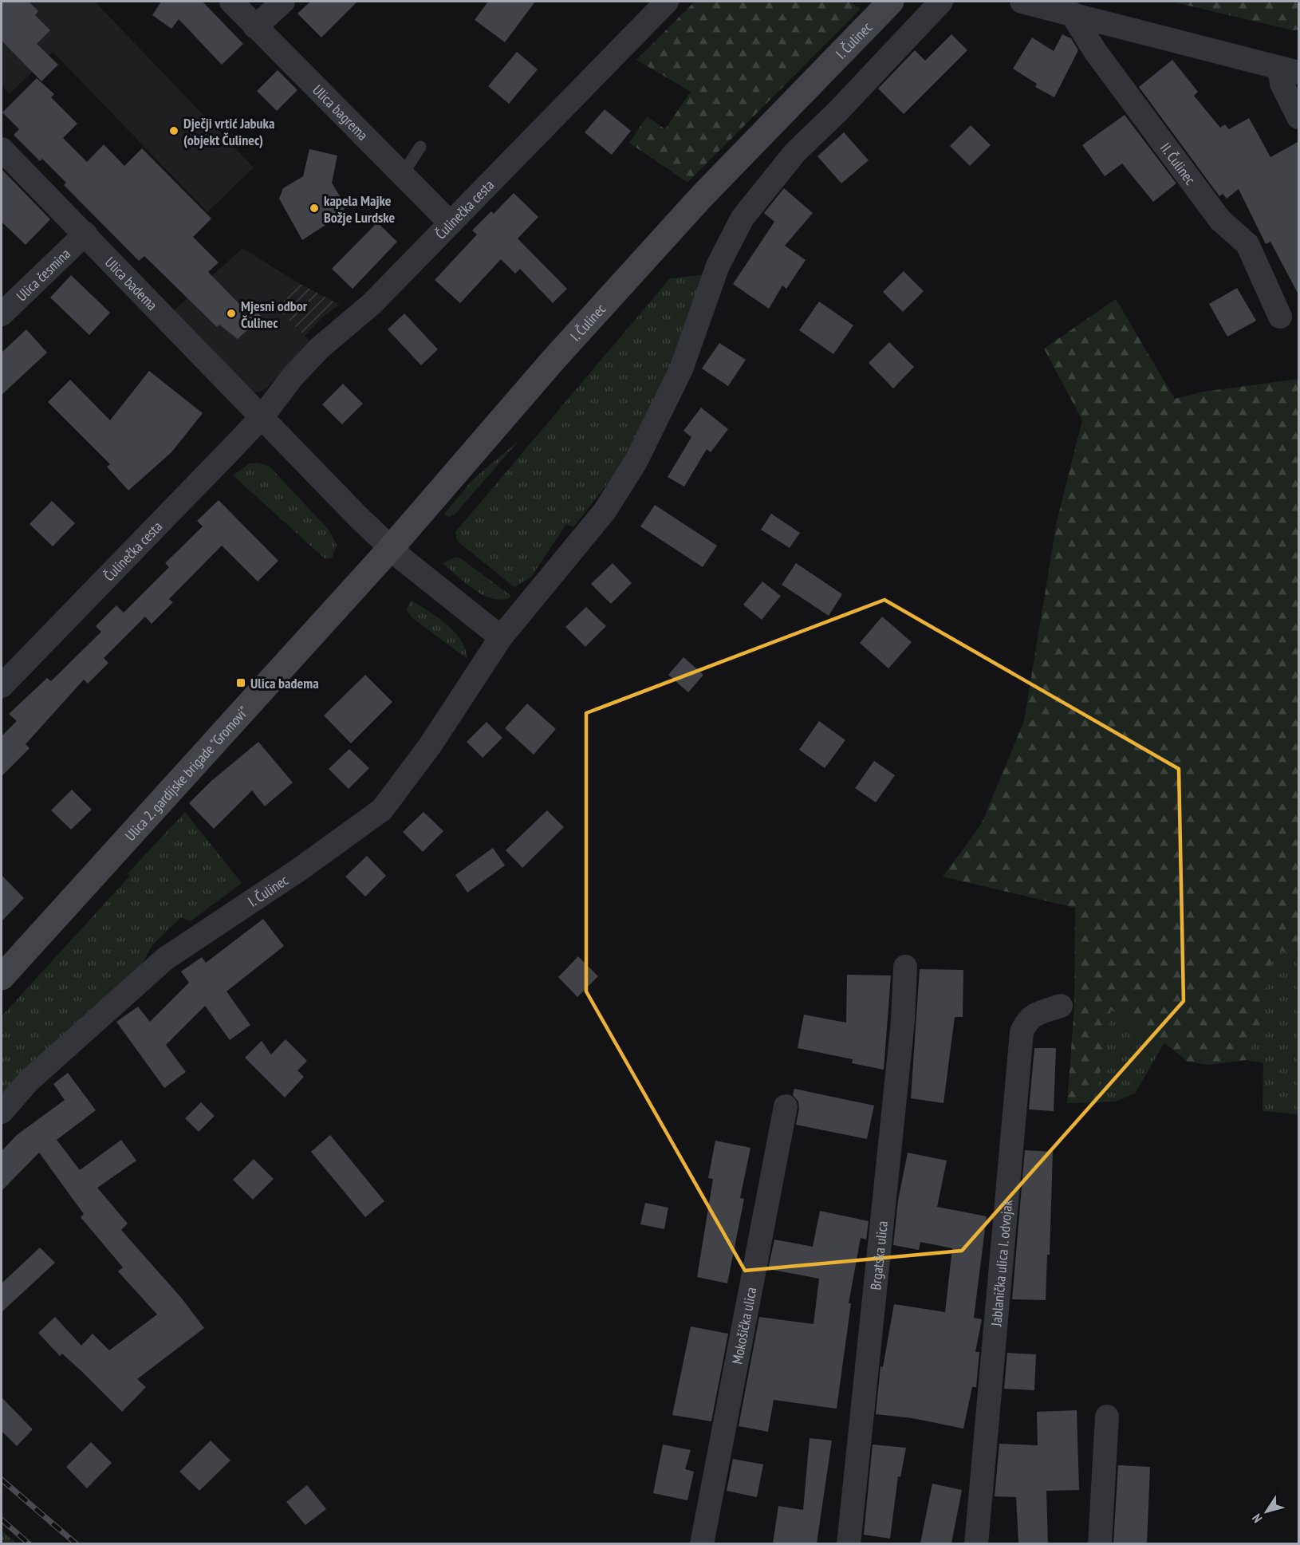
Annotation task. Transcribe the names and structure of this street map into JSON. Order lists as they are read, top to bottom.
{
  "streets": {
    "street": [
      "I. Čulinec",
      "Ulica bagrema",
      "II. Čulinec",
      "Čulinečka cesta",
      "Ulica česmina",
      "Ulica badema",
      "Ulica 2. gardijske brigade \"Gromovi\"",
      "Brgatska ulica",
      "Jablanička ulica I. odvojak",
      "Mokošička ulica"
    ]
  },
  "crossings": [
    ["I. Čulinec", "Ulica 2. gardijske brigade \"Gromovi\""],
    ["Ulica bagrema", "Čulinečka cesta"],
    ["Čulinečka cesta", "Ulica badema"],
    ["Ulica česmina", "Ulica badema"]
  ],
  "places": {
    "other": ["Dječji vrtić Jabuka (objekt Čulinec)", "kapela Majke Božje Lurdske", "Mjesni odbor Čulinec"],
    "transit": ["Ulica badema"]
  },
  "north": "bottom left"
}
